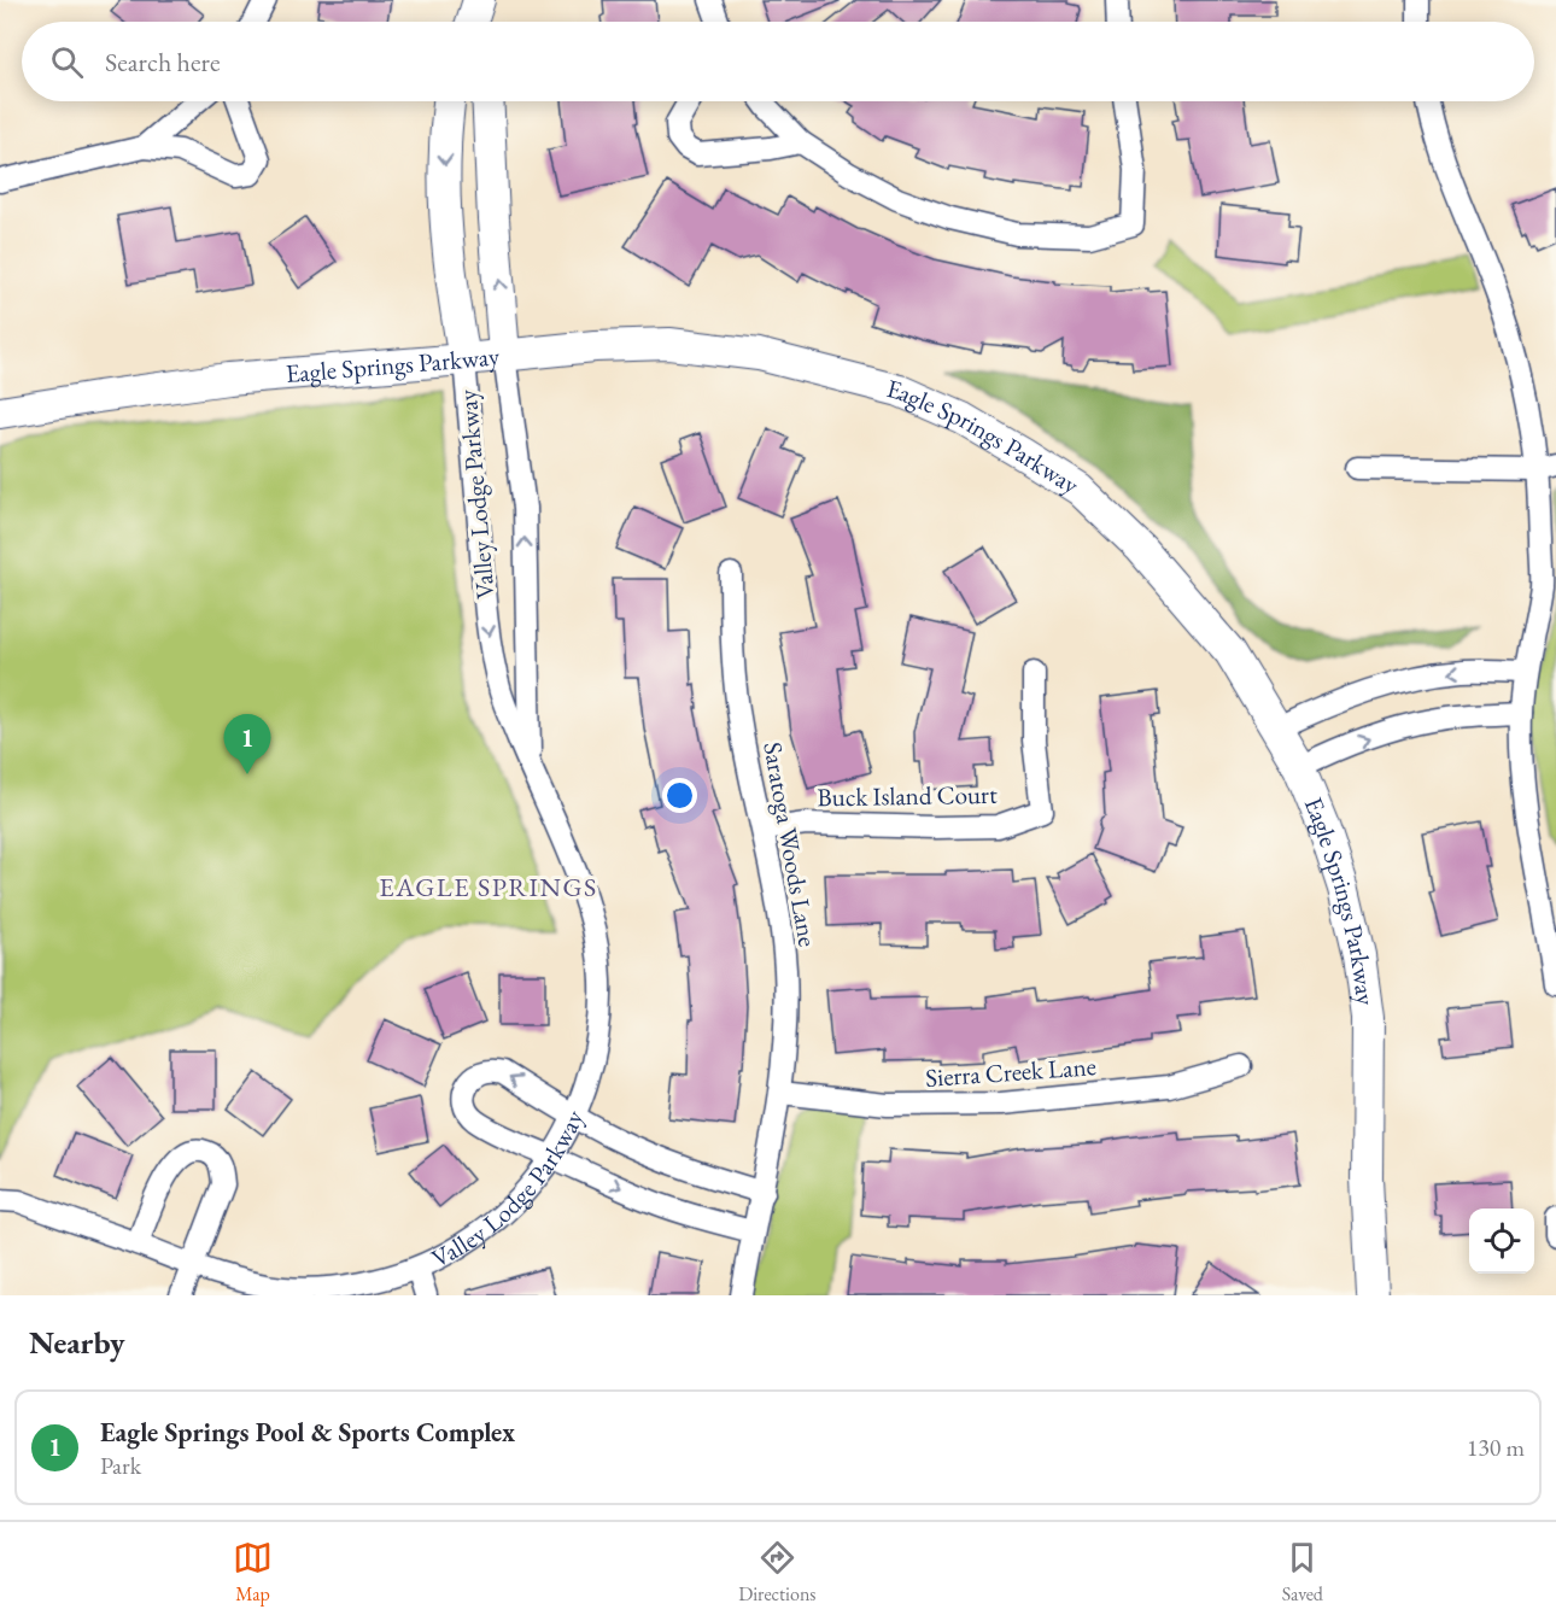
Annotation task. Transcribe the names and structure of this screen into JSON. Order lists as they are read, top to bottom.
{
  "streets": {
    "street": [
      "Eagle Springs Parkway",
      "Valley Lodge Parkway",
      "Buck Island Court",
      "Saratoga Woods Lane",
      "Sierra Creek Lane"
    ]
  },
  "crossings": [
    ["Eagle Springs Parkway", "Valley Lodge Parkway"],
    ["Buck Island Court", "Saratoga Woods Lane"],
    ["Saratoga Woods Lane", "Sierra Creek Lane"]
  ],
  "districts": ["EAGLE SPRINGS"],
  "page": {
    "search": "Search here",
    "pins": "1",
    "heading": "Nearby",
    "list": [
      {
        "mark": "1",
        "name": "Eagle Springs Pool & Sports Complex",
        "note": "Park",
        "value": "130 m"
      }
    ],
    "nav": ["Map", "Directions", "Saved"]
  }
}
